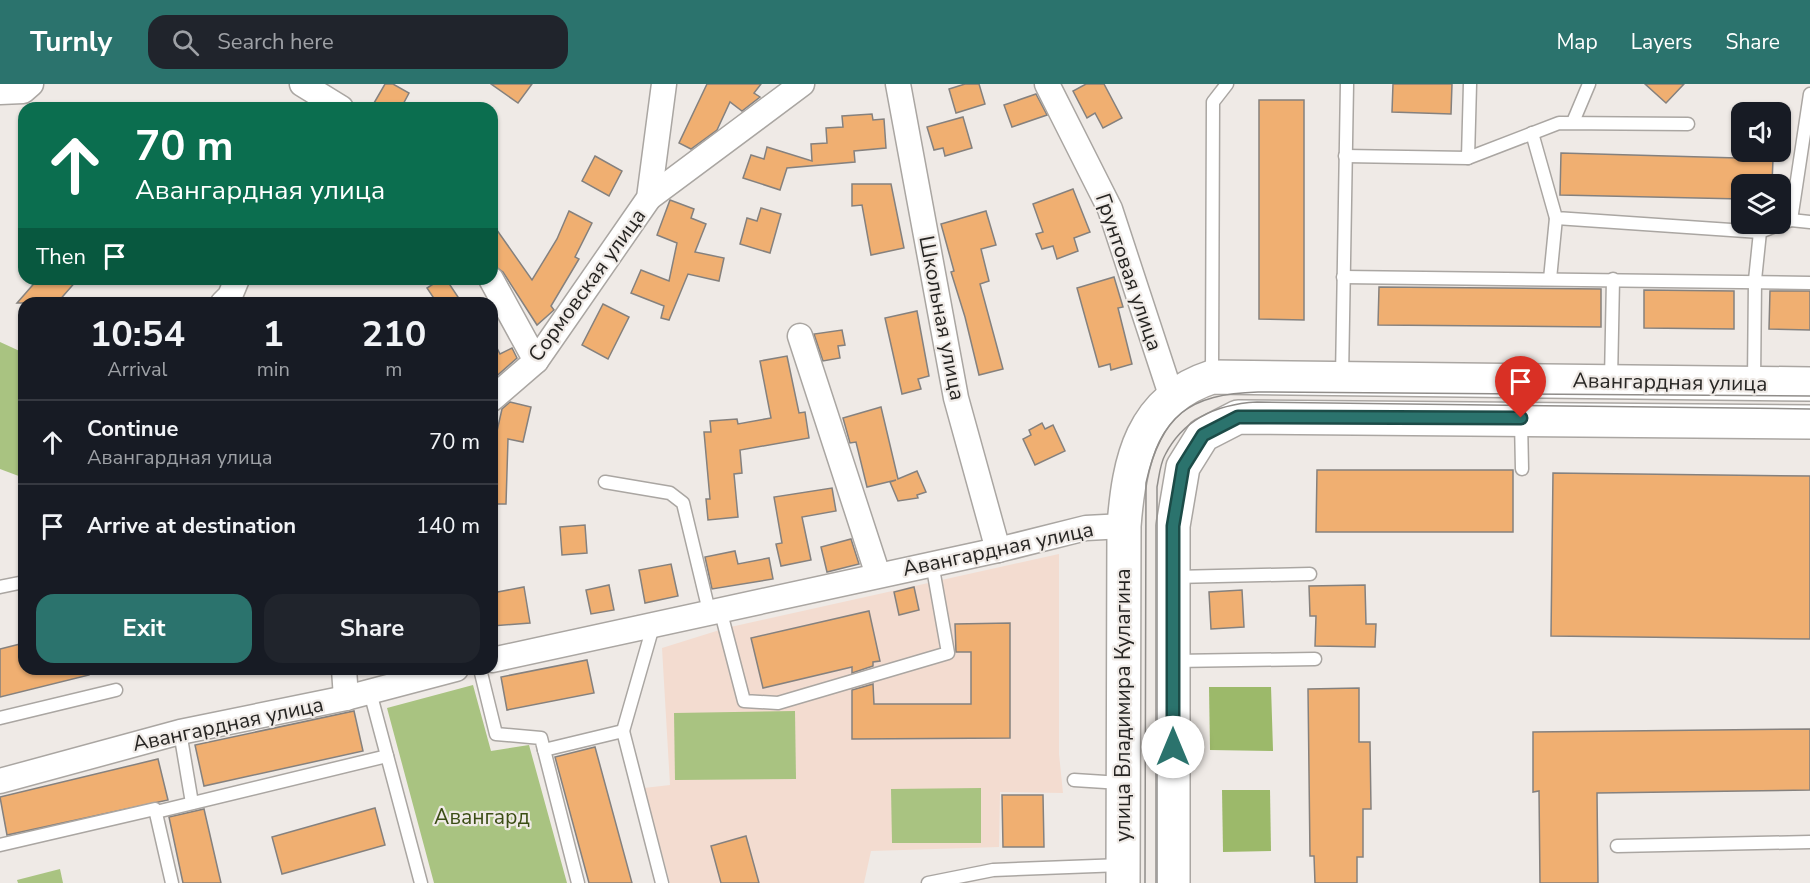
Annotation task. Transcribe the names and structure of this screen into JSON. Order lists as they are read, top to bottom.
{
  "streets": {
    "main road": ["Авангардная улица", "улица Владимира Кулагина"],
    "street": ["Грунтовая улица", "Сормовская улица", "Школьная улица"]
  },
  "crossings": [
    ["Грунтовая улица", "Авангардная улица"],
    ["Школьная улица", "Авангардная улица"],
    ["Авангардная улица", "улица Владимира Кулагина"]
  ],
  "parks": ["Авангард"],
  "page": {
    "header": "Turnly",
    "search": "Search here",
    "nav": ["Map", "Layers", "Share"],
    "turn": ["70 m", "Авангардная улица"],
    "then": "Then",
    "eta": [
      "10:54",
      "Arrival",
      "1",
      "min",
      "210",
      "m"
    ],
    "list": [
      {
        "name": "Continue",
        "note": "Авангардная улица",
        "value": "70 m"
      },
      {
        "name": "Arrive at destination",
        "value": "140 m"
      }
    ],
    "buttons": ["Exit", "Share"]
  }
}
